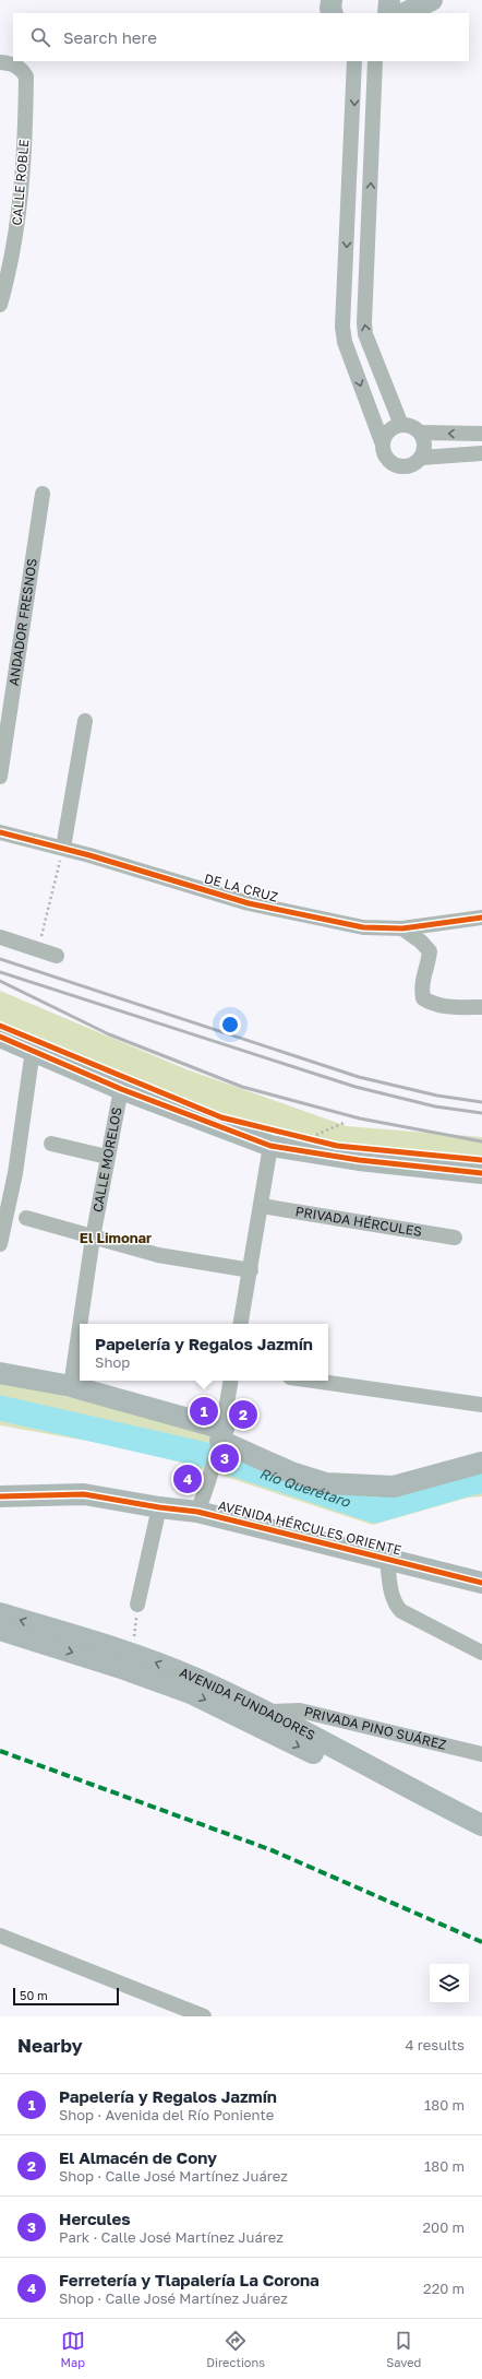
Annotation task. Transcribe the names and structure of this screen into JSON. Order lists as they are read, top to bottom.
{
  "streets": {
    "street": [
      "CALLE ROBLE",
      "ANDADOR FRESNOS",
      "DE LA CRUZ",
      "CALLE MORELOS",
      "PRIVADA HÉRCULES",
      "AVENIDA HÉRCULES ORIENTE",
      "AVENIDA FUNDADORES",
      "PRIVADA PINO SUÁREZ"
    ]
  },
  "crossings": [
    ["AVENIDA FUNDADORES", "PRIVADA PINO SUÁREZ"]
  ],
  "districts": ["El Limonar"],
  "water": ["Río Querétaro"],
  "scale_bar": "50 m",
  "page": {
    "search": "Search here",
    "popup": ["Papelería y Regalos Jazmín", "Shop"],
    "pins": [
      "1",
      "2",
      "3",
      "4"
    ],
    "scale": "50 m",
    "heading": ["Nearby", "4 results"],
    "list": [
      {
        "mark": "1",
        "name": "Papelería y Regalos Jazmín",
        "note": "Shop · Avenida del Río Poniente",
        "value": "180 m"
      },
      {
        "mark": "2",
        "name": "El Almacén de Cony",
        "note": "Shop · Calle José Martínez Juárez",
        "value": "180 m"
      },
      {
        "mark": "3",
        "name": "Hercules",
        "note": "Park · Calle José Martínez Juárez",
        "value": "200 m"
      },
      {
        "mark": "4",
        "name": "Ferretería y Tlapalería La Corona",
        "note": "Shop · Calle José Martínez Juárez",
        "value": "220 m"
      }
    ],
    "nav": ["Map", "Directions", "Saved"]
  }
}
